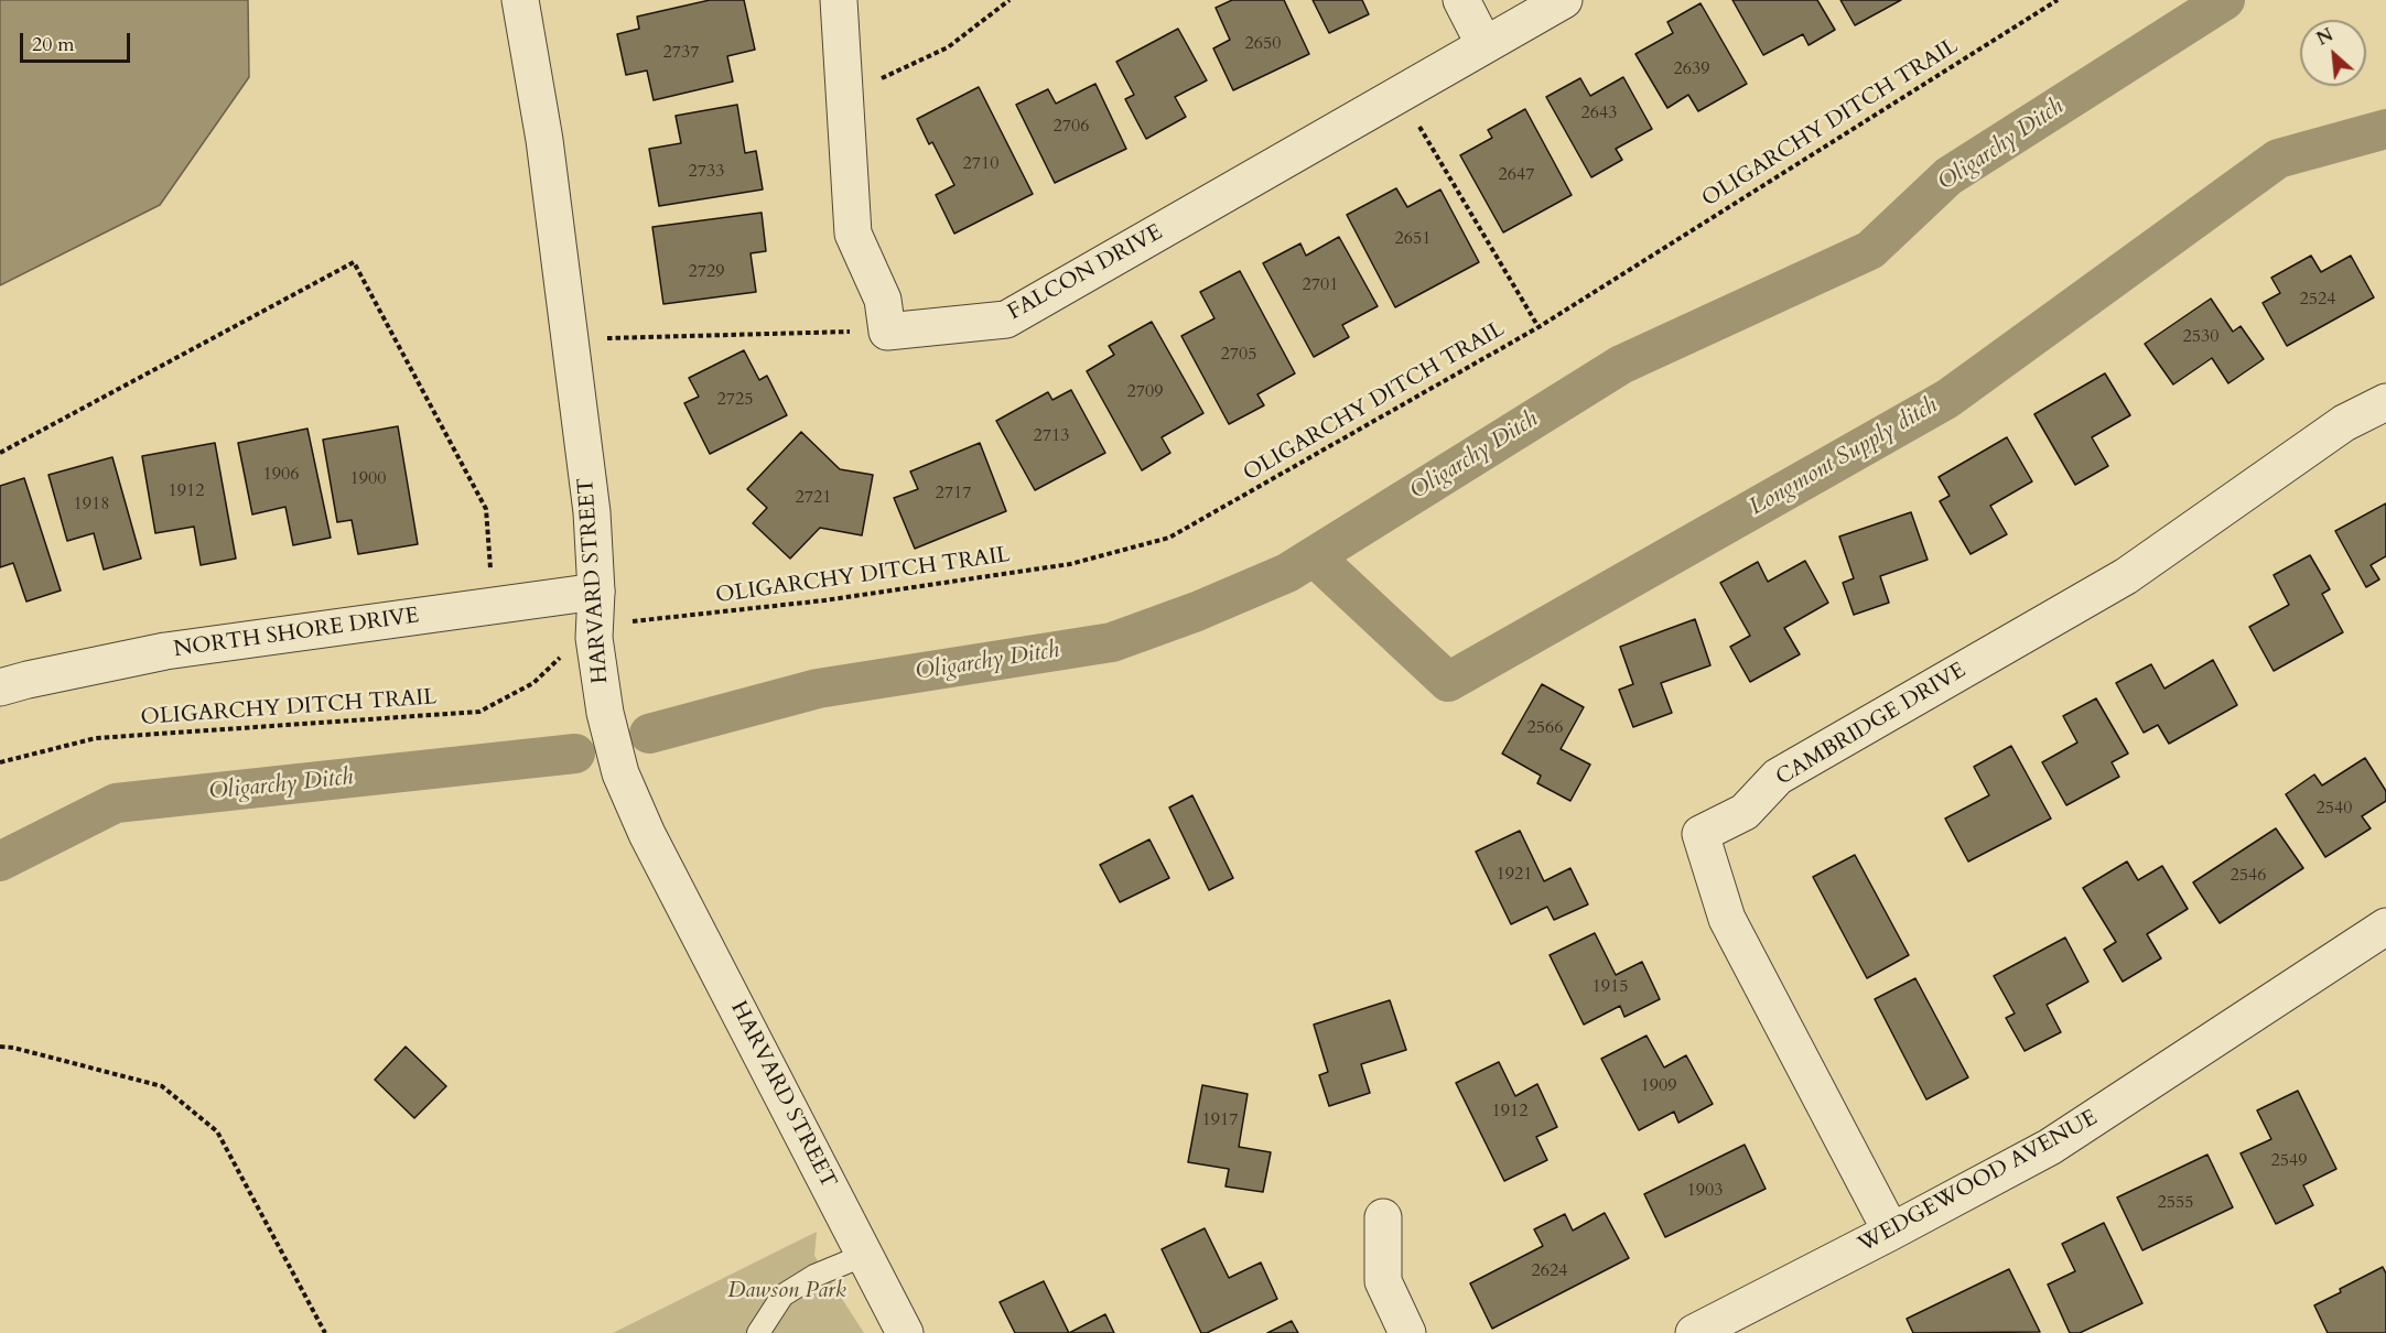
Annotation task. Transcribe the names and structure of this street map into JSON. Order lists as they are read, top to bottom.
{
  "streets": {
    "street": [
      "FALCON DRIVE",
      "HARVARD STREET",
      "NORTH SHORE DRIVE",
      "CAMBRIDGE DRIVE",
      "WEDGEWOOD AVENUE"
    ],
    "path": ["OLIGARCHY DITCH TRAIL"]
  },
  "crossings": [
    ["HARVARD STREET", "NORTH SHORE DRIVE"],
    ["CAMBRIDGE DRIVE", "WEDGEWOOD AVENUE"]
  ],
  "water": ["Oligarchy Ditch", "Longmont Supply ditch"],
  "parks": ["Dawson Park"],
  "house_numbers": [
    "2650",
    "2737",
    "2639",
    "2643",
    "2706",
    "2710",
    "2733",
    "2647",
    "2651",
    "2729",
    "2701",
    "2524",
    "2530",
    "2705",
    "2709",
    "2725",
    "2713",
    "1906",
    "1900",
    "1912",
    "2717",
    "2721",
    "1918",
    "2566",
    "2540",
    "1921",
    "2546",
    "1915",
    "1909",
    "1912",
    "1917",
    "2549",
    "1903",
    "2555",
    "2624"
  ],
  "scale_bar": "20 m",
  "north": "top left"
}
